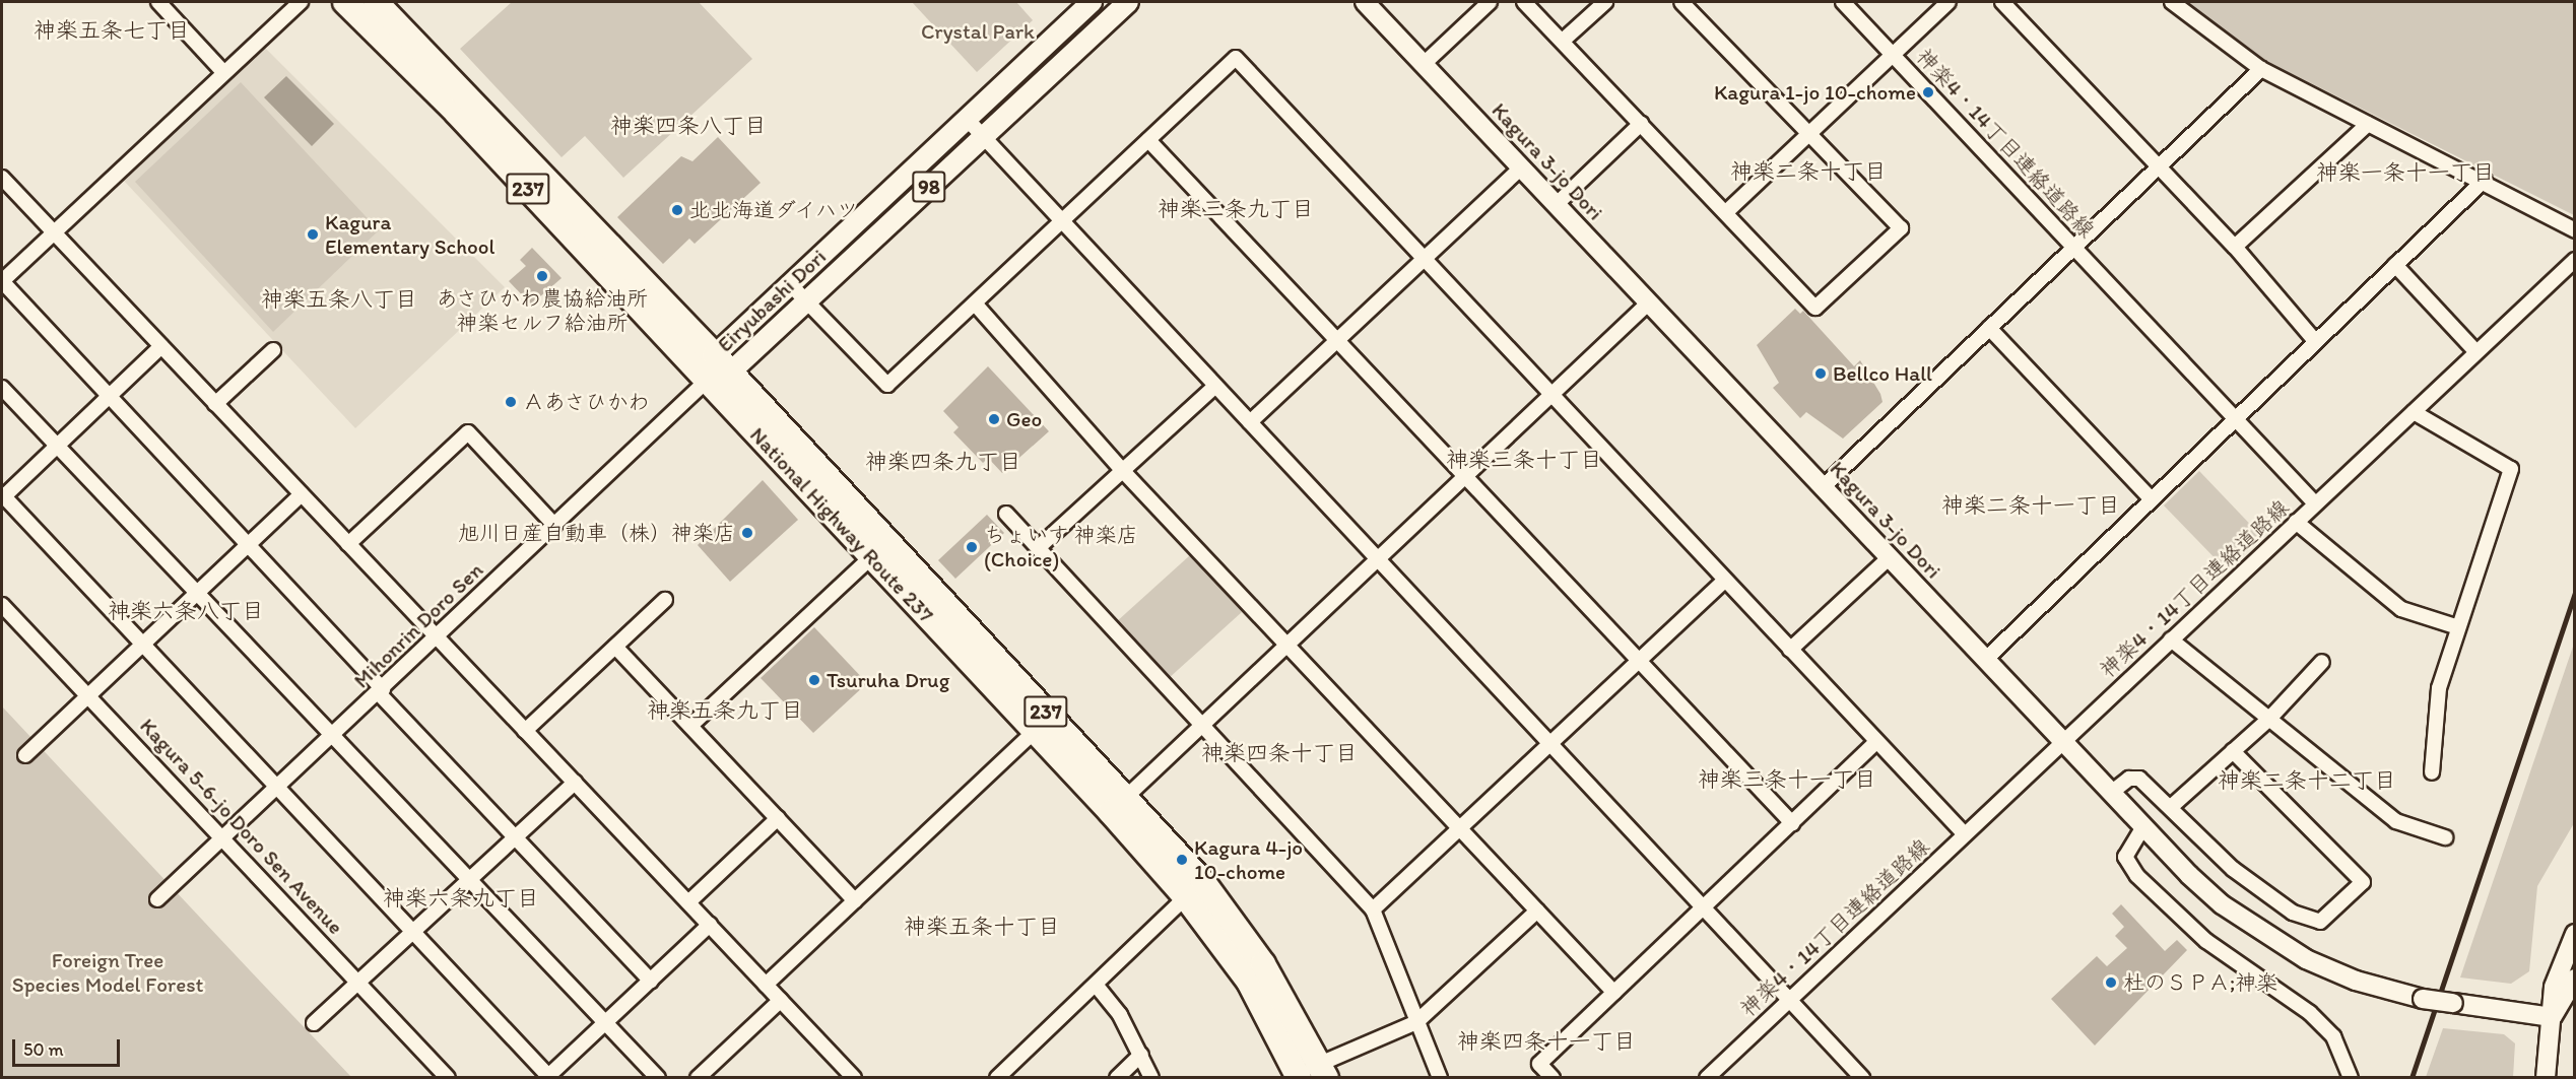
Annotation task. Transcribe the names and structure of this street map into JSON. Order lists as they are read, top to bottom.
{
  "streets": {
    "highway": ["237", "National Highway Route 237"],
    "main road": ["98", "Eiryubashi Dori"],
    "street": [
      "神楽4・14丁目連絡道路線",
      "Kagura 3-jo Dori",
      "Mihonrin Doro Sen",
      "Kagura 5-6-jo Doro Sen Avenue"
    ]
  },
  "crossings": [
    ["神楽4・14丁目連絡道路線", "Kagura 3-jo Dori"],
    ["Eiryubashi Dori", "National Highway Route 237"],
    ["Eiryubashi Dori", "Mihonrin Doro Sen"],
    ["National Highway Route 237", "Mihonrin Doro Sen"],
    ["Mihonrin Doro Sen", "Kagura 5-6-jo Doro Sen Avenue"]
  ],
  "districts": [
    "神楽五条七丁目",
    "神楽四条八丁目",
    "神楽二条十丁目",
    "神楽一条十一丁目",
    "神楽三条九丁目",
    "神楽五条八丁目",
    "神楽三条十丁目",
    "神楽四条九丁目",
    "神楽二条十一丁目",
    "神楽六条八丁目",
    "神楽五条九丁目",
    "神楽四条十丁目",
    "神楽三条十一丁目",
    "神楽二条十二丁目",
    "神楽六条九丁目",
    "神楽五条十丁目",
    "神楽四条十一丁目"
  ],
  "parks": ["Crystal Park", "Foreign Tree Species Model Forest"],
  "places": [
    "Kagura 1-jo 10-chome",
    "北北海道ダイハツ",
    "Kagura Elementary School",
    "あさひかわ農協給油所 神楽セルフ給油所",
    "Bellco Hall",
    "Ａあさひかわ",
    "Geo",
    "旭川日産自動車（株）神楽店",
    "ちょいす 神楽店 (Choice)",
    "Tsuruha Drug",
    "Kagura 4-jo 10-chome",
    "杜のＳＰＡ;神楽"
  ],
  "scale_bar": "50 m"
}
